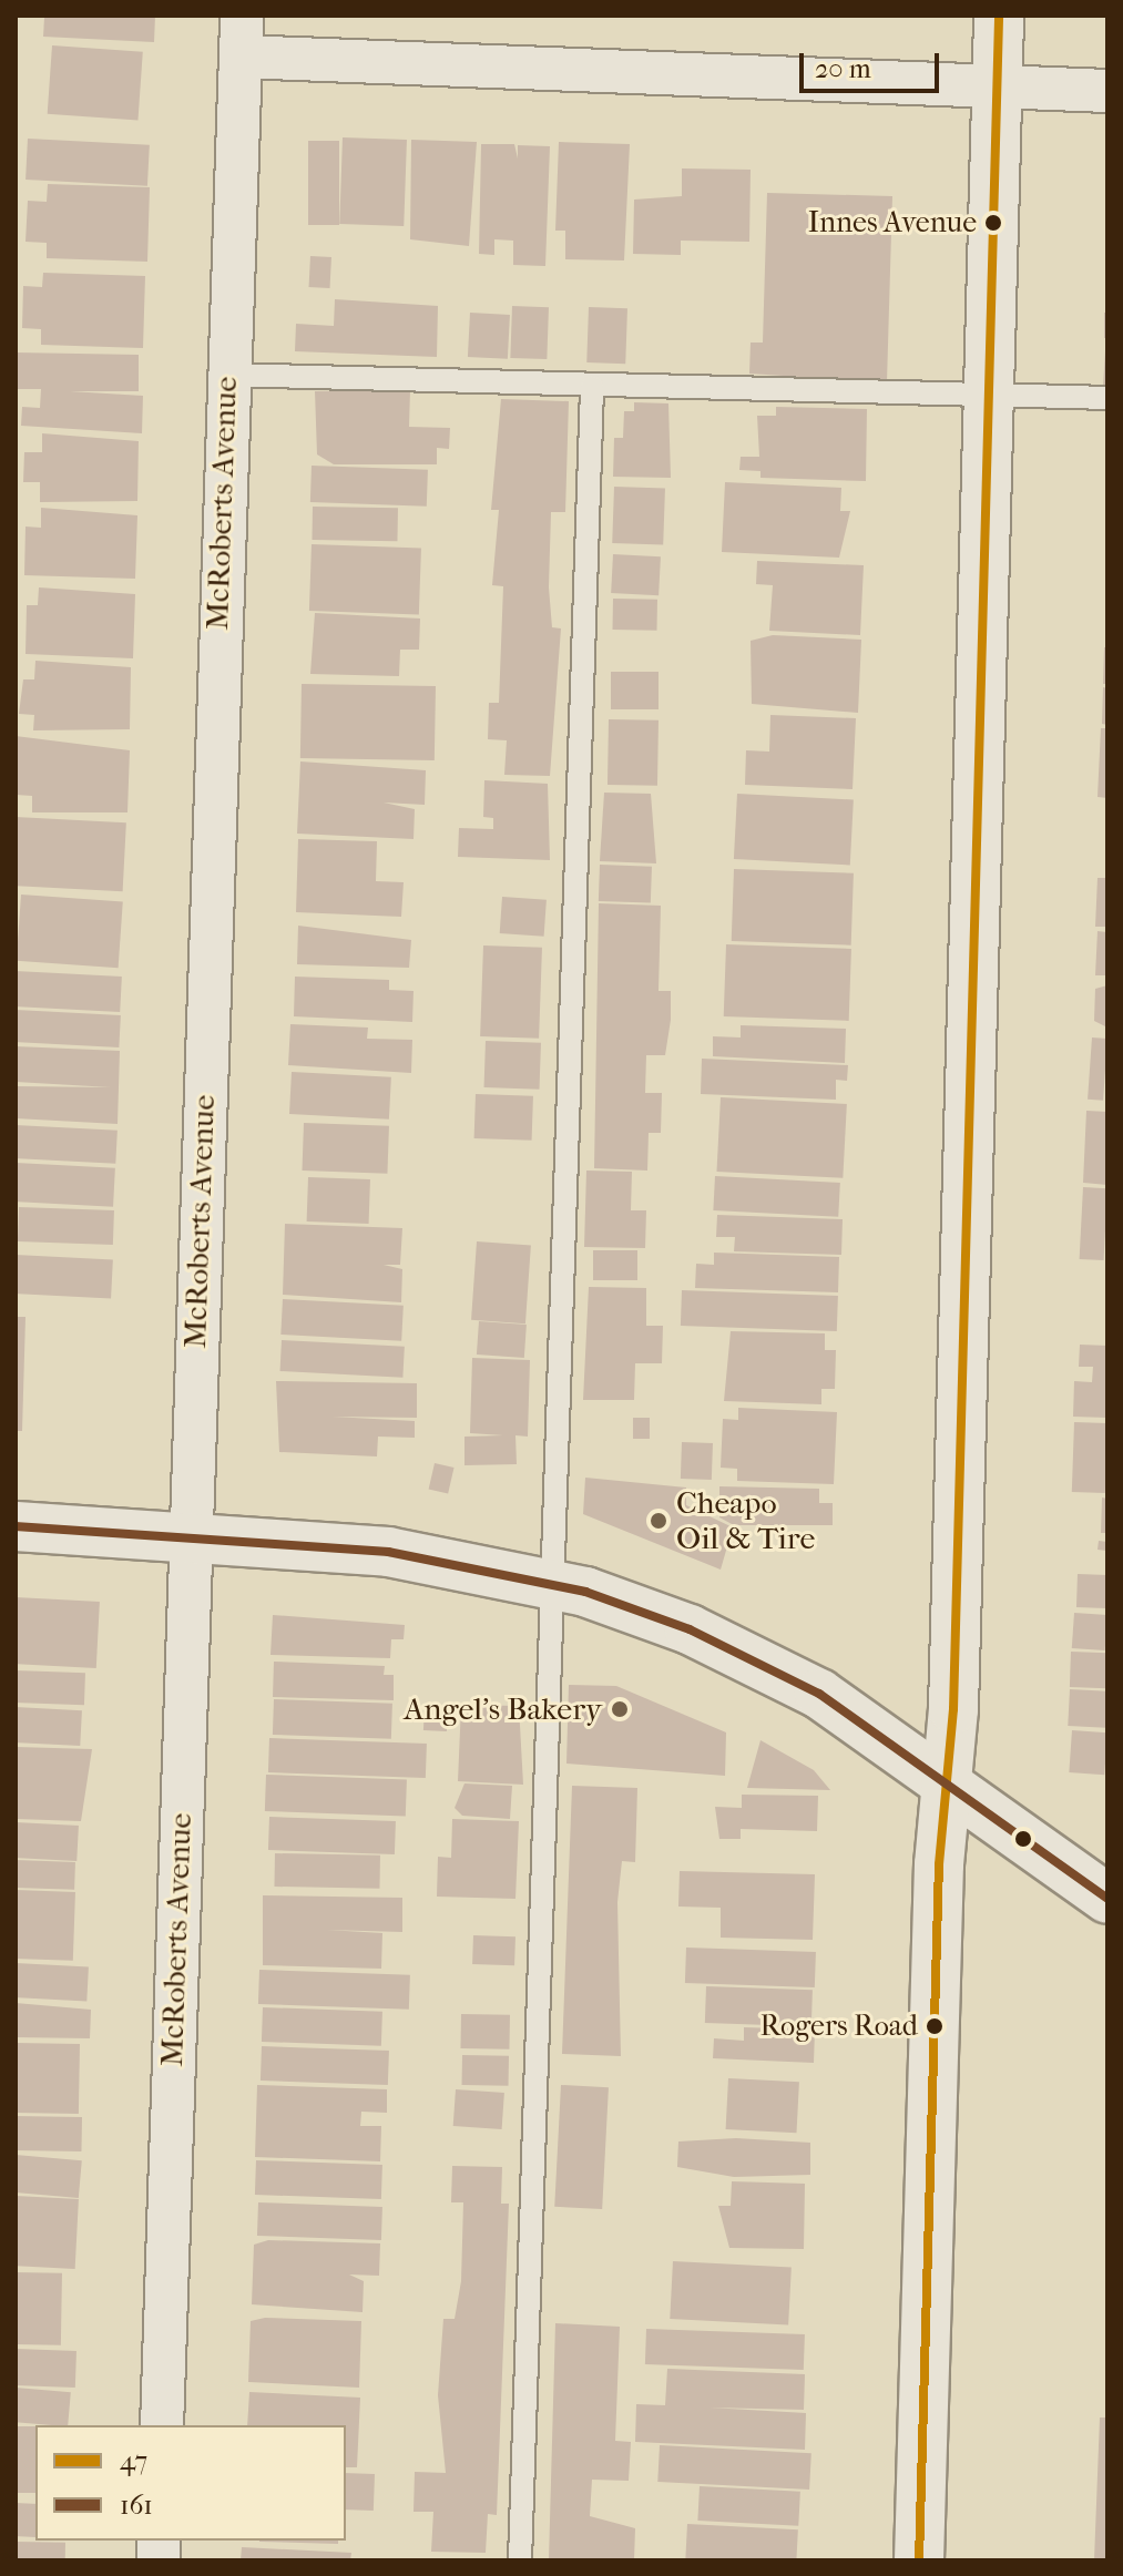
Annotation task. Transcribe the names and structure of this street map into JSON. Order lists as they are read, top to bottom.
{
  "streets": {
    "street": ["McRoberts Avenue"]
  },
  "places": [
    "Innes Avenue",
    "Cheapo Oil & Tire",
    "Angel's Bakery",
    "Rogers Road"
  ],
  "lines": ["transit line 47", "transit line 161"],
  "legend": ["47", "161"],
  "scale_bar": "20 m"
}
